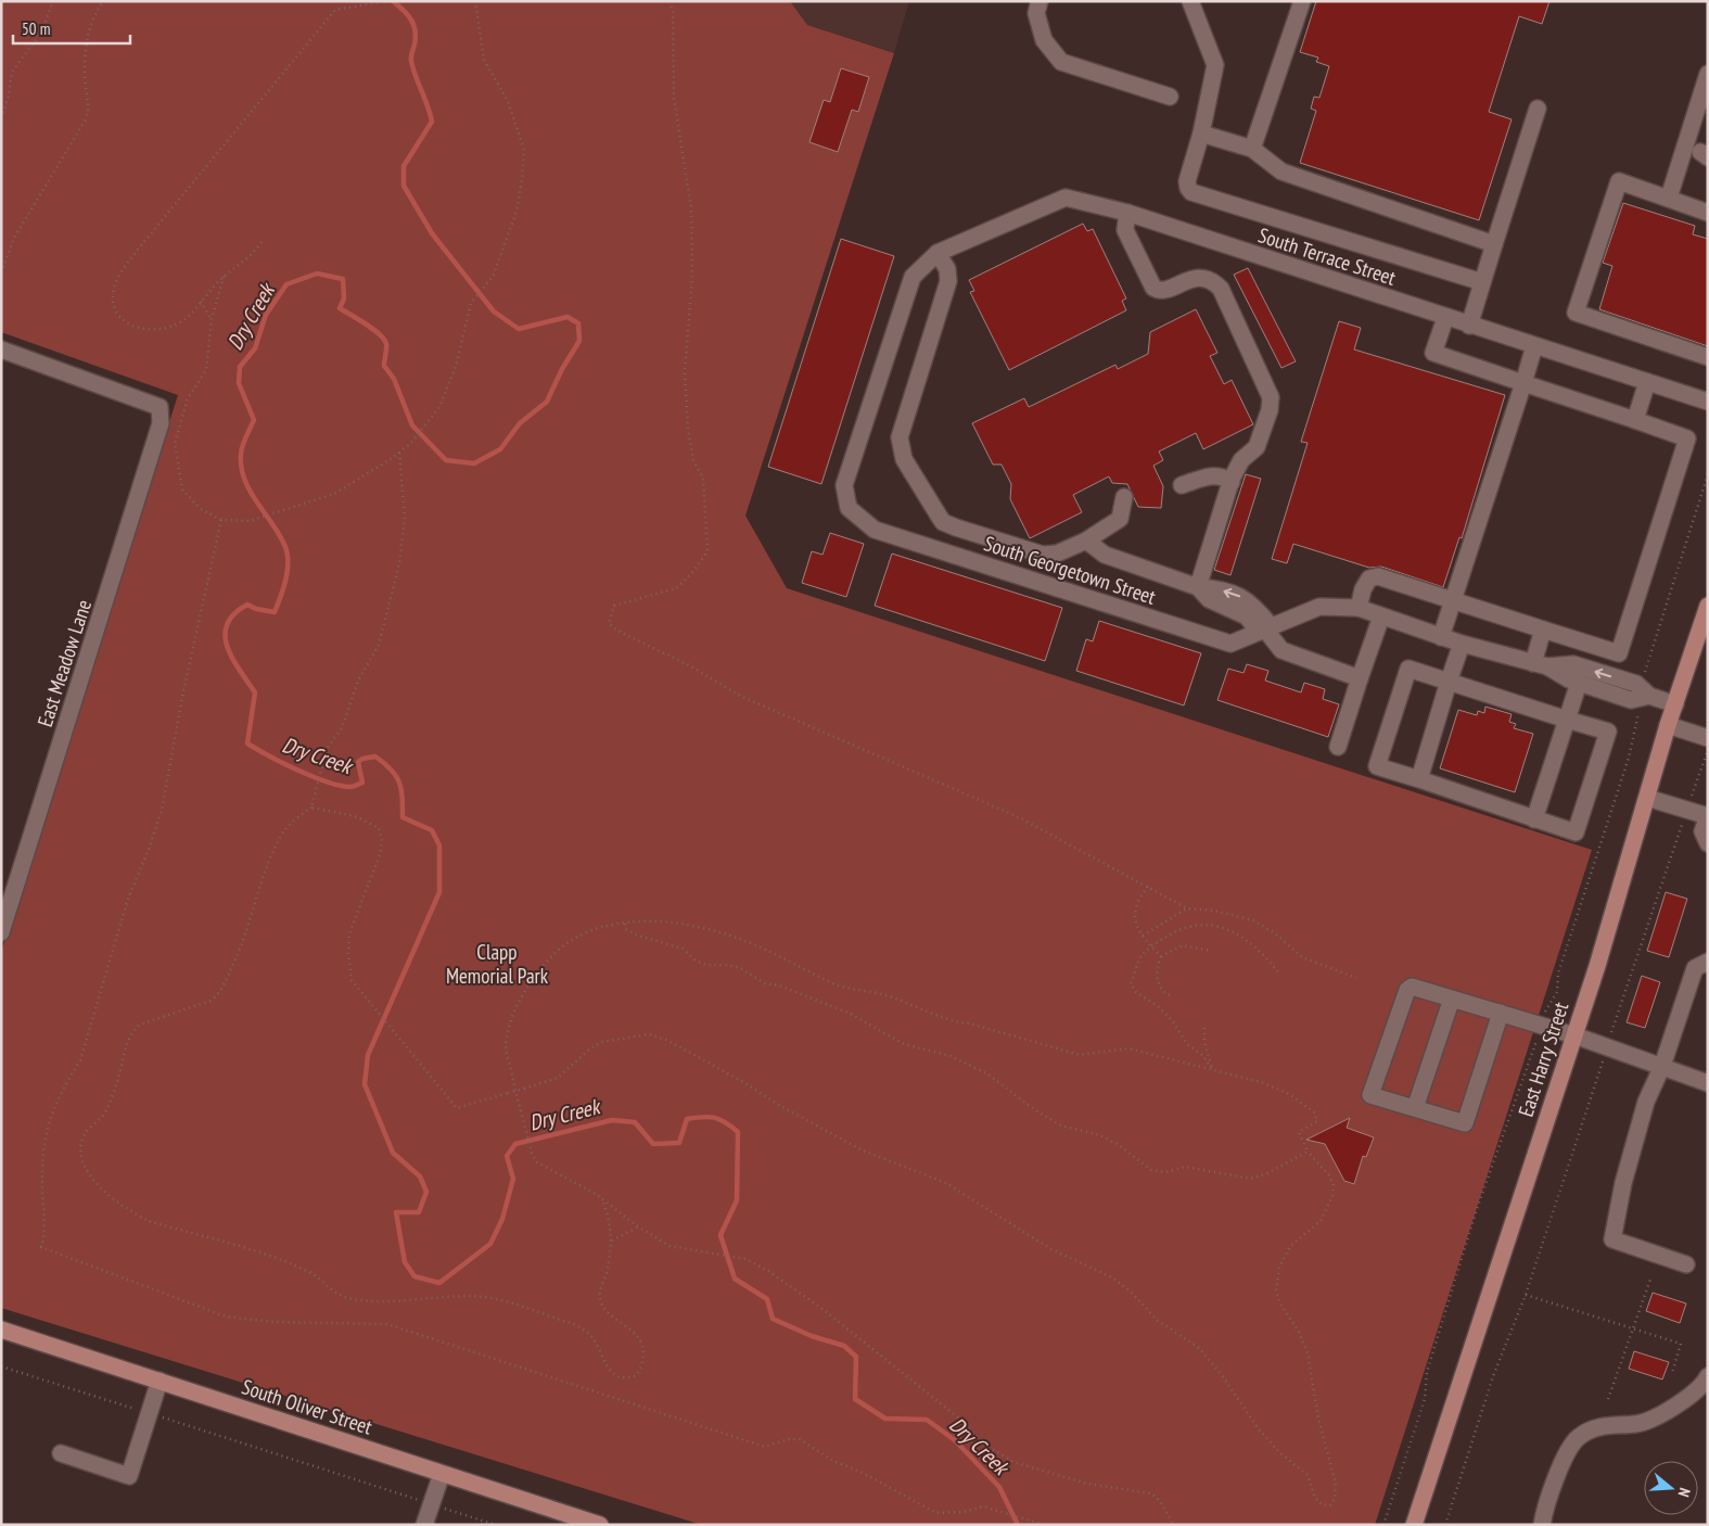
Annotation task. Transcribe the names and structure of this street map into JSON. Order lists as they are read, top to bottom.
{
  "streets": {
    "main road": ["East Harry Street", "South Oliver Street"],
    "street": ["South Terrace Street", "South Georgetown Street", "East Meadow Lane"]
  },
  "crossings": [
    ["South Terrace Street", "South Georgetown Street"],
    ["South Georgetown Street", "East Harry Street"]
  ],
  "water": ["Dry Creek"],
  "parks": ["Clapp Memorial Park"],
  "scale_bar": "50 m",
  "north": "right"
}
